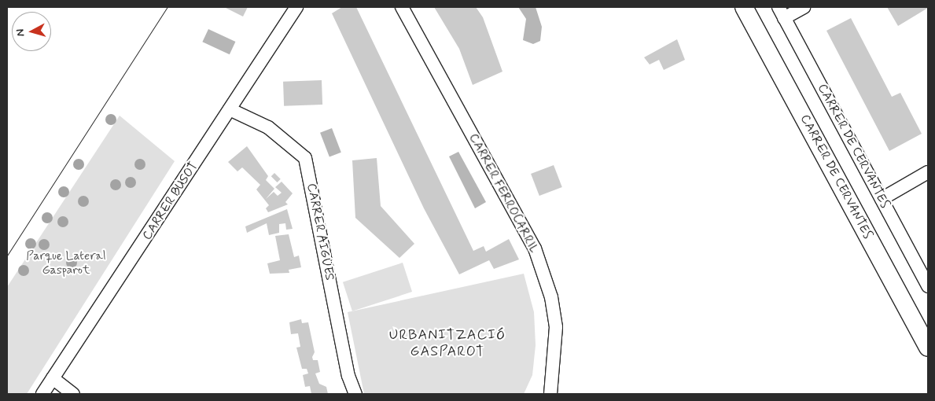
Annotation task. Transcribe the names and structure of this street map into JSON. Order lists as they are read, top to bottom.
{
  "streets": {
    "main road": ["CARRER DE CERVANTES"],
    "street": ["CARRER FERROCARRIL", "CARRER BUSOT", "CARRER AIGÜES"]
  },
  "crossings": [
    ["CARRER BUSOT", "CARRER AIGÜES"]
  ],
  "districts": ["URBANITZACIÓ GASPAROT"],
  "parks": ["Parque Lateral Gasparot"],
  "north": "left"
}
